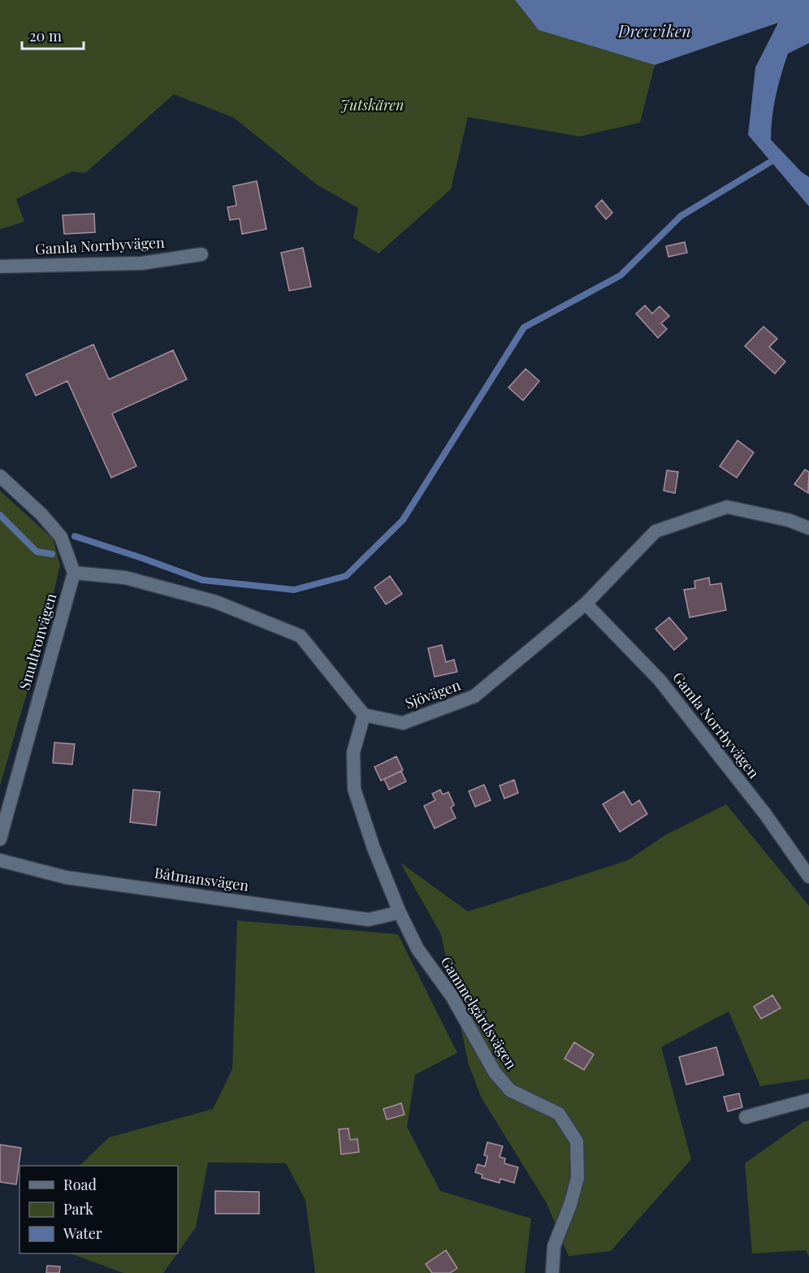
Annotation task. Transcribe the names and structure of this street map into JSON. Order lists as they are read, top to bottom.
{
  "streets": {
    "street": [
      "Gamla Norrbyvägen",
      "Smultronvägen",
      "Sjövägen",
      "Båtmansvägen",
      "Gammelgårdsvägen"
    ]
  },
  "crossings": [
    ["Gamla Norrbyvägen", "Sjövägen"],
    ["Sjövägen", "Gammelgårdsvägen"],
    ["Båtmansvägen", "Gammelgårdsvägen"]
  ],
  "water": ["Drevviken"],
  "parks": ["Jutskären"],
  "legend": ["Road", "Park", "Water"],
  "scale_bar": "20 m"
}
